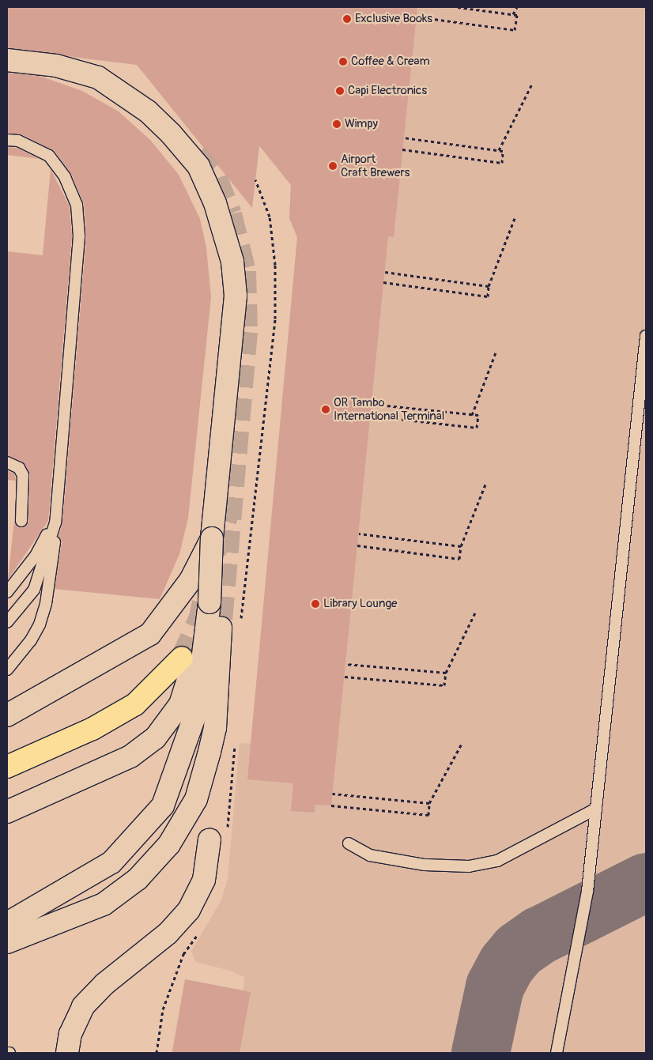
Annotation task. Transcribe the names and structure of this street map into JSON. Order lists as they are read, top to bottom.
{
  "places": [
    "Exclusive Books",
    "Coffee & Cream",
    "Capi Electronics",
    "Wimpy",
    "Airport Craft Brewers",
    "OR Tambo International Terminal",
    "Library Lounge"
  ]
}
